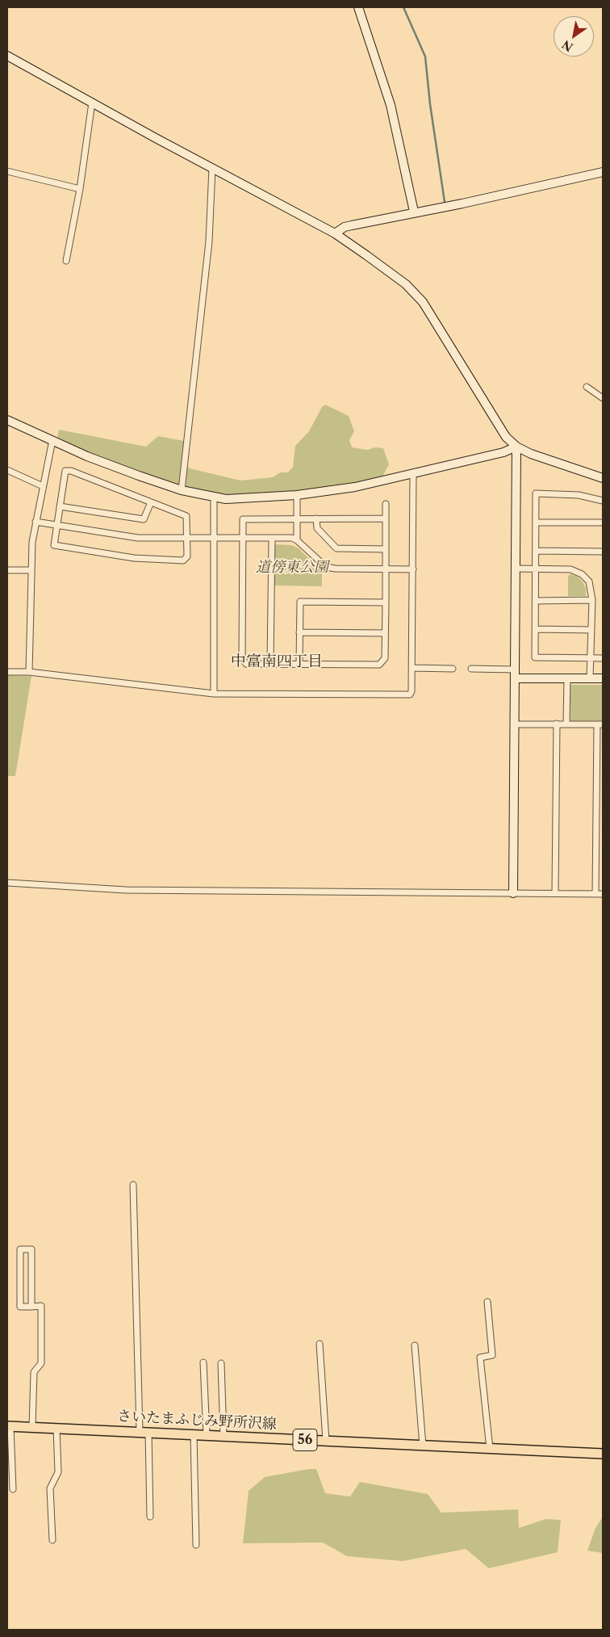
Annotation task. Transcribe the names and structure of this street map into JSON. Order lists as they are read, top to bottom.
{
  "streets": {
    "main road": ["さいたまふじみ野所沢線", "56"]
  },
  "districts": ["中富南四丁目"],
  "parks": ["道傍東公園"],
  "north": "bottom left"
}
